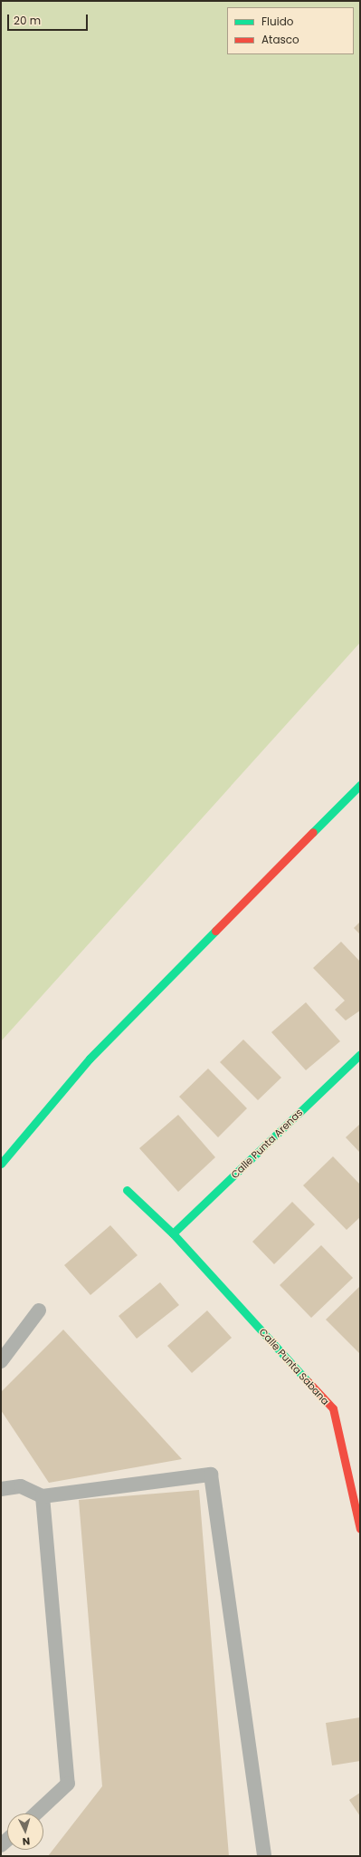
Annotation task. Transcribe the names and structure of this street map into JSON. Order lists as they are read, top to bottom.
{
  "streets": {
    "street": ["Calle Punta Arenas", "Calle Punta Sabana"]
  },
  "crossings": [
    ["Calle Punta Arenas", "Calle Punta Sabana"]
  ],
  "legend": ["Fluido", "Atasco"],
  "scale_bar": "20 m",
  "north": "bottom"
}
